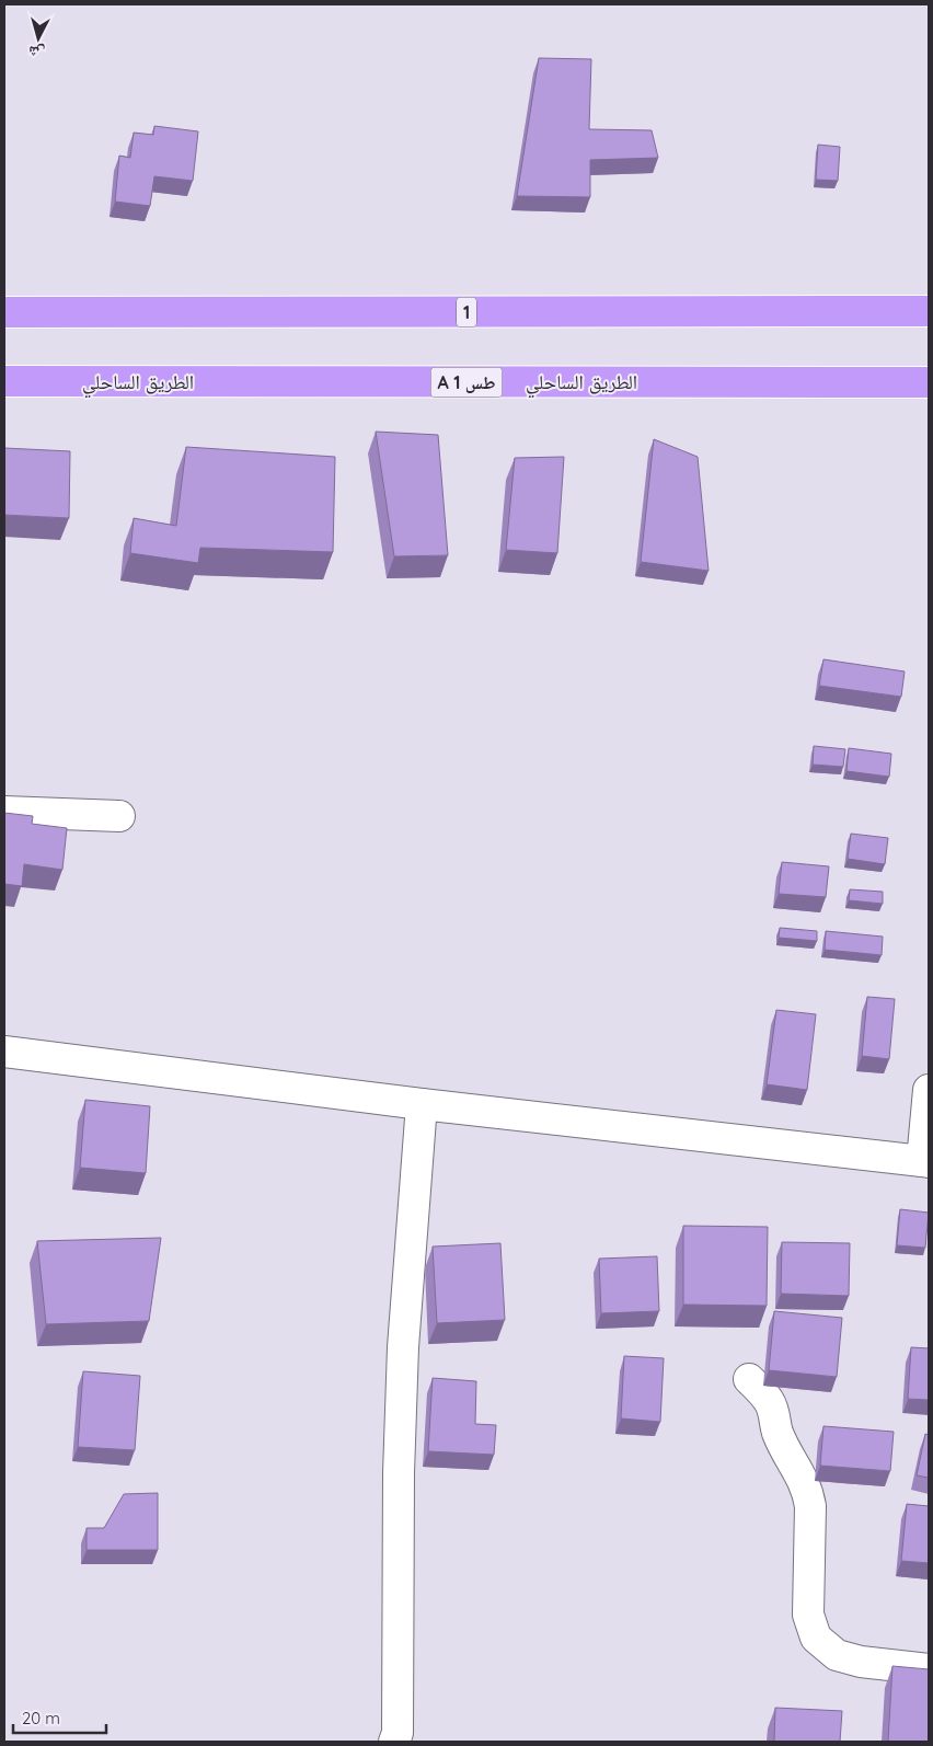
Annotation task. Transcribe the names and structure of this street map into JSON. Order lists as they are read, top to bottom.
{
  "streets": {
    "highway": ["1", "الطريق الساحلي", "A 1 طس"]
  },
  "scale_bar": "20 m",
  "north": "bottom"
}
